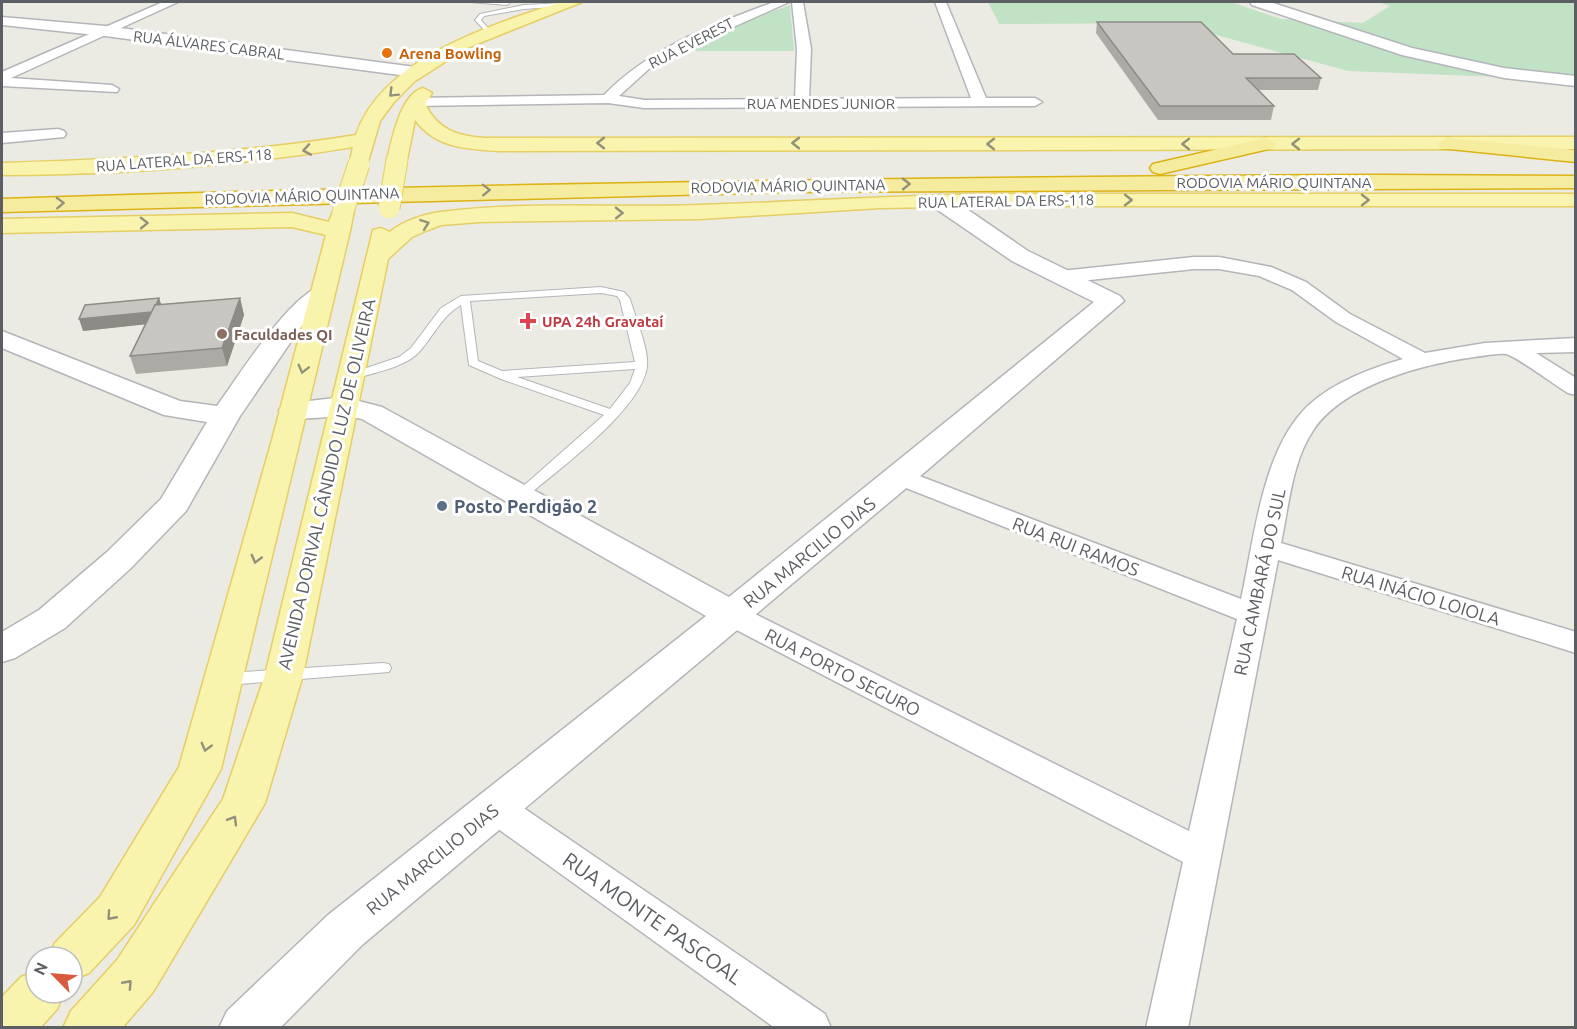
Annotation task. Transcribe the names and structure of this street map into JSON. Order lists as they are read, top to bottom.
{
  "streets": {
    "highway": ["RODOVIA MÁRIO QUINTANA"],
    "main road": ["RUA LATERAL DA ERS-118", "AVENIDA DORIVAL CÂNDIDO LUZ DE OLIVEIRA"],
    "street": [
      "RUA EVEREST",
      "RUA ÁLVARES CABRAL",
      "RUA MENDES JUNIOR",
      "RUA RUI RAMOS",
      "RUA MARCILIO DIAS",
      "RUA CAMBARÁ DO SUL",
      "RUA INÁCIO LOIOLA",
      "RUA PORTO SEGURO",
      "RUA MONTE PASCOAL"
    ]
  },
  "crossings": [
    ["RUA EVEREST", "RUA MENDES JUNIOR"],
    ["RUA MENDES JUNIOR", "AVENIDA DORIVAL CÂNDIDO LUZ DE OLIVEIRA"],
    ["RUA LATERAL DA ERS-118", "AVENIDA DORIVAL CÂNDIDO LUZ DE OLIVEIRA"],
    ["AVENIDA DORIVAL CÂNDIDO LUZ DE OLIVEIRA", "RUA PORTO SEGURO"],
    ["RUA RUI RAMOS", "RUA MARCILIO DIAS"],
    ["RUA RUI RAMOS", "RUA CAMBARÁ DO SUL"],
    ["RUA MARCILIO DIAS", "RUA PORTO SEGURO"],
    ["RUA MARCILIO DIAS", "RUA MONTE PASCOAL"],
    ["RUA CAMBARÁ DO SUL", "RUA INÁCIO LOIOLA"],
    ["RUA CAMBARÁ DO SUL", "RUA PORTO SEGURO"]
  ],
  "places": {
    "other": ["Arena Bowling", "Faculdades QI", "Posto Perdigão 2"],
    "health": ["UPA 24h Gravataí"]
  },
  "north": "top left"
}
